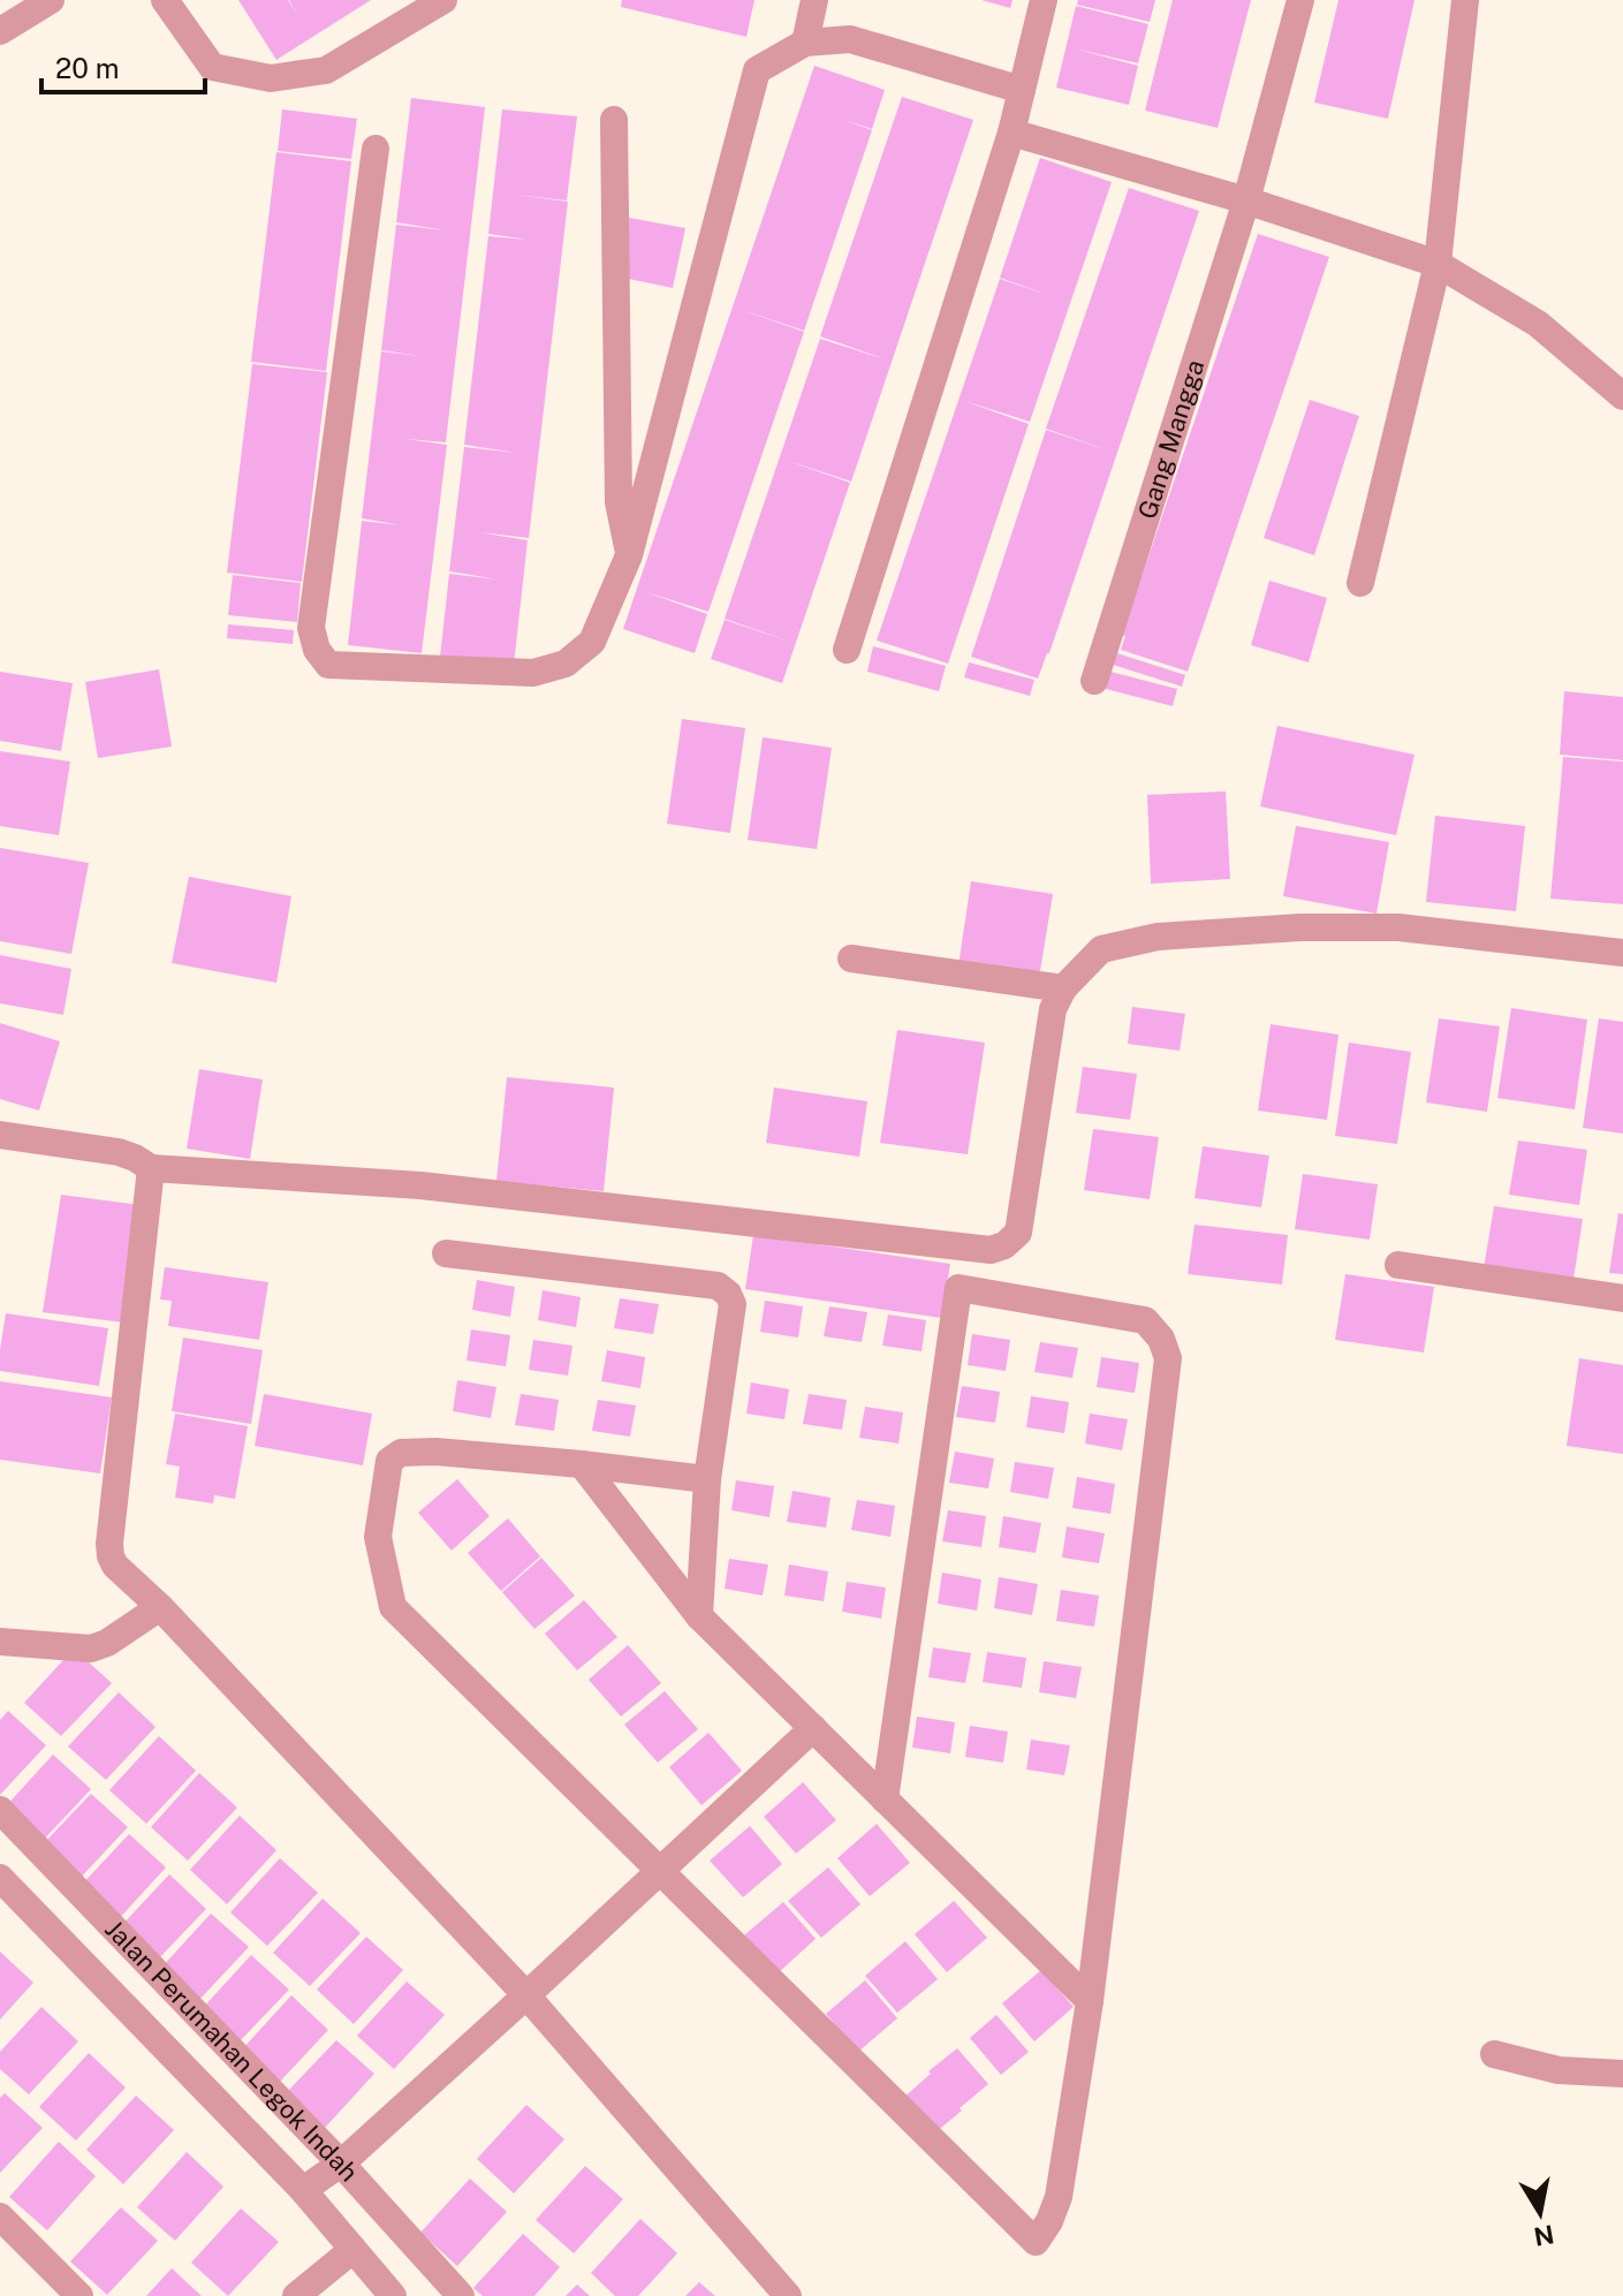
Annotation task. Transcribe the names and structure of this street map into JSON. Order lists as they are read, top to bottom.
{
  "streets": {
    "street": ["Gang Mangga", "Jalan Perumahan Legok Indah"]
  },
  "scale_bar": "20 m",
  "north": "bottom"
}
